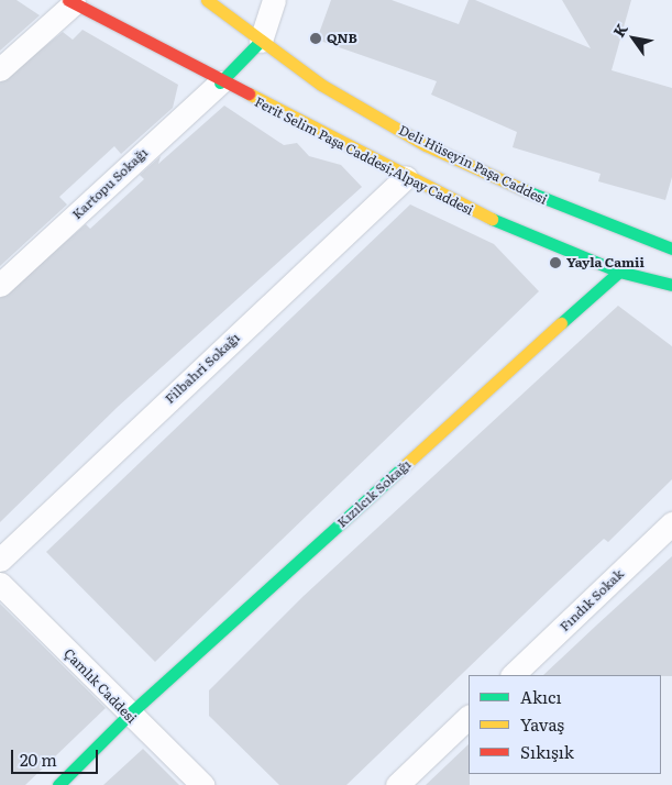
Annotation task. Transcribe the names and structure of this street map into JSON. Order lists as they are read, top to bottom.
{
  "streets": {
    "main road": ["Ferit Selim Paşa Caddesi;Alpay Caddesi", "Deli Hüseyin Paşa Caddesi", "Kızılcık Sokağı"],
    "street": [
      "Kartopu Sokağı",
      "Filbahri Sokağı",
      "Fındık Sokak",
      "Çamlık Caddesi"
    ]
  },
  "crossings": [
    ["Ferit Selim Paşa Caddesi;Alpay Caddesi", "Kartopu Sokağı"],
    ["Ferit Selim Paşa Caddesi;Alpay Caddesi", "Filbahri Sokağı"],
    ["Ferit Selim Paşa Caddesi;Alpay Caddesi", "Kızılcık Sokağı"],
    ["Kızılcık Sokağı", "Çamlık Caddesi"]
  ],
  "places": ["QNB", "Yayla Camii"],
  "legend": ["Akıcı", "Yavaş", "Sıkışık"],
  "scale_bar": "20 m",
  "north": "top left"
}
